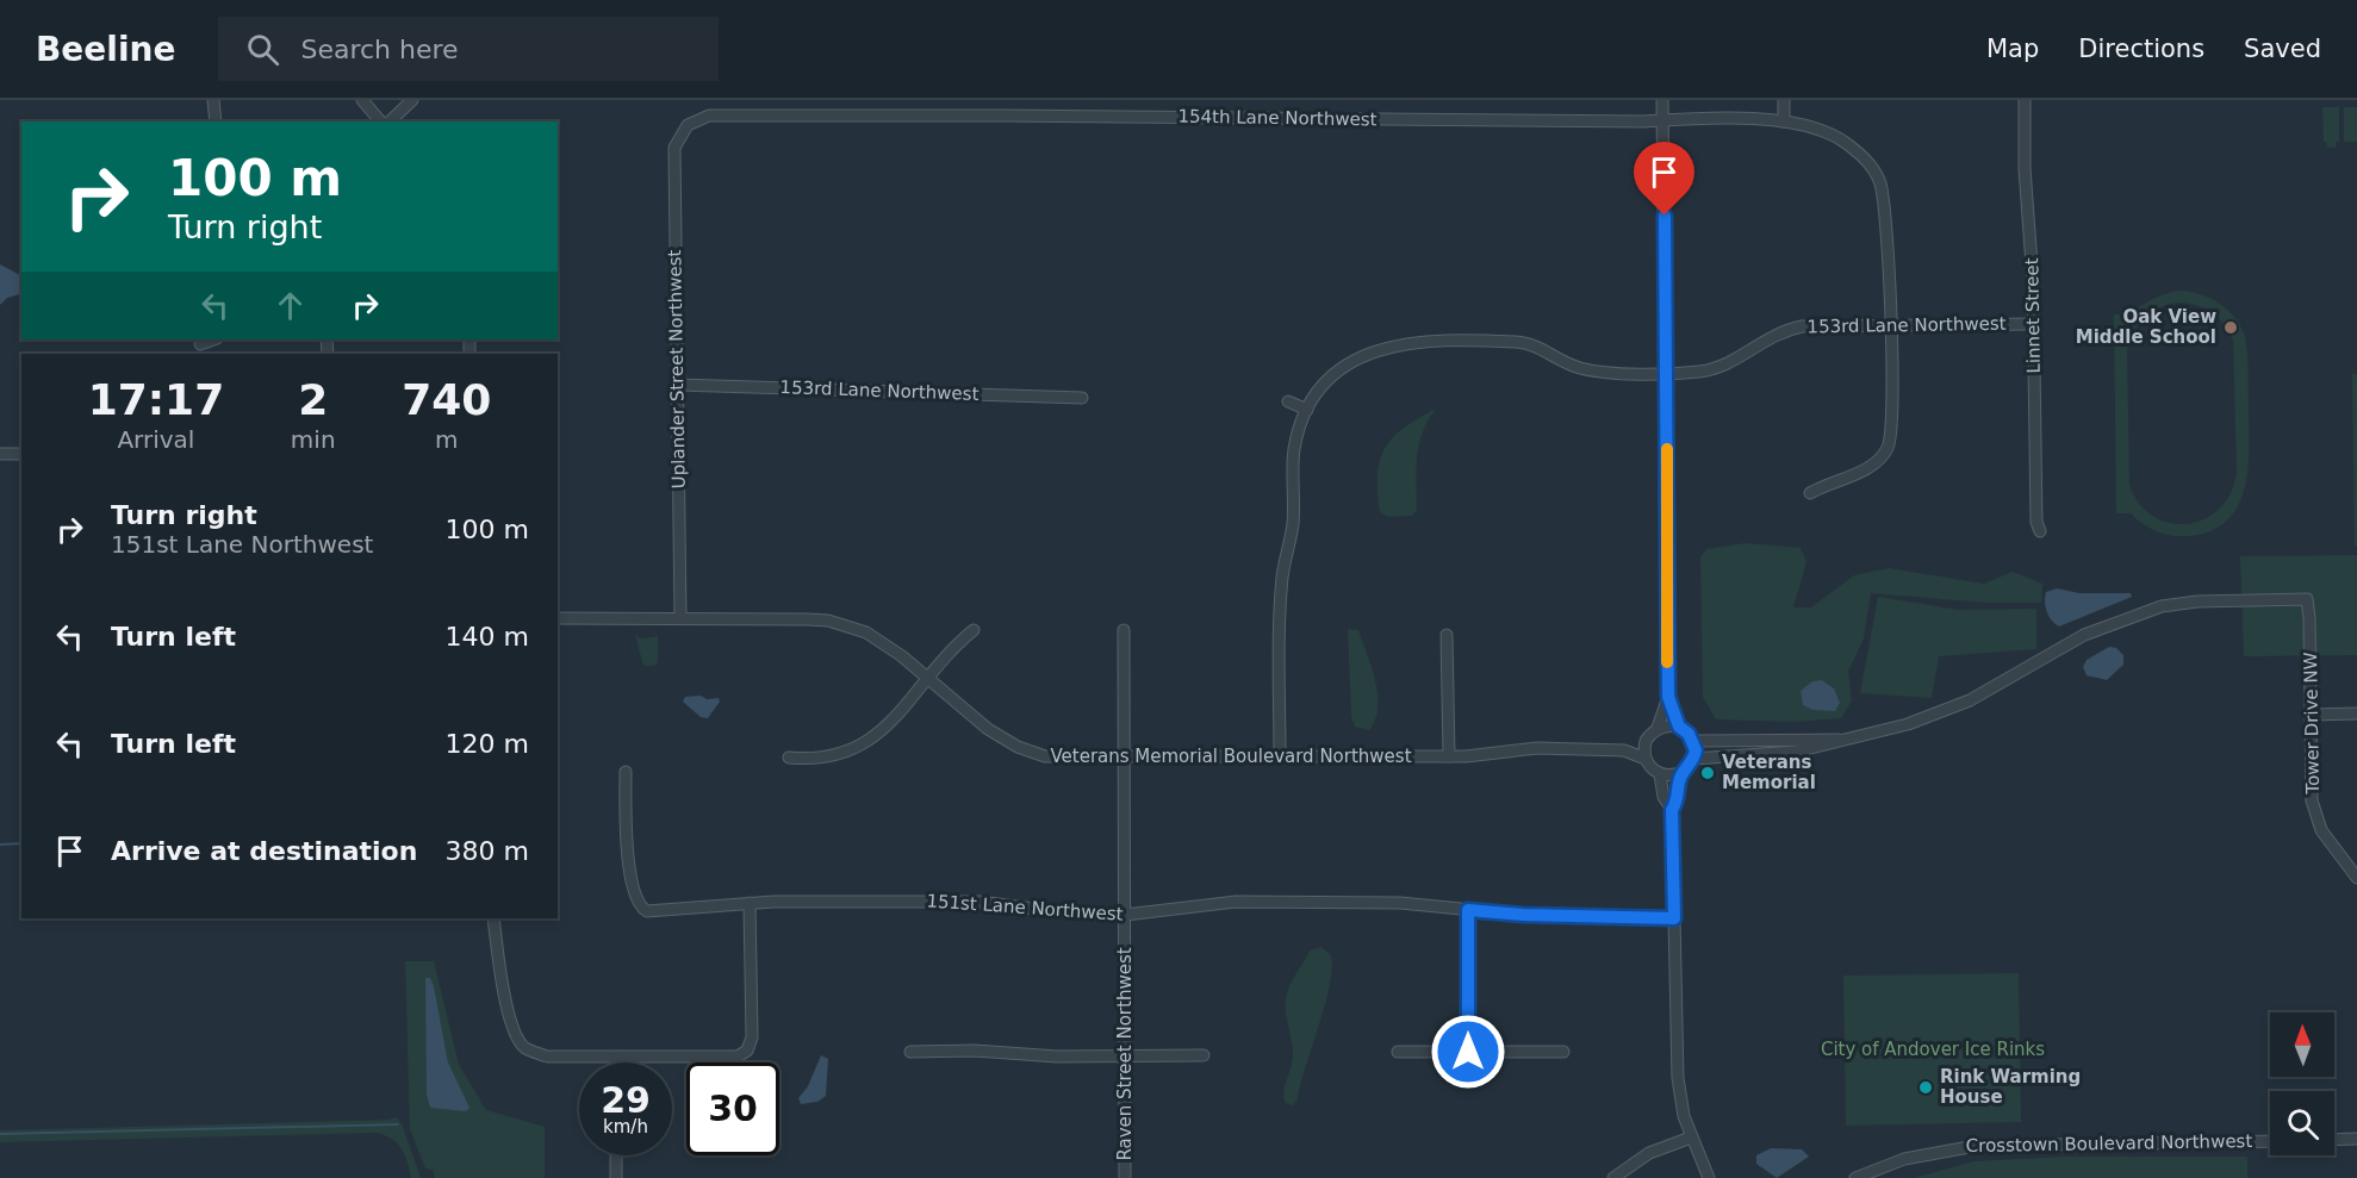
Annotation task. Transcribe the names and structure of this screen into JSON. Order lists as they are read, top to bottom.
{
  "streets": {
    "street": [
      "154th Lane Northwest",
      "Linnet Street",
      "153rd Lane Northwest",
      "Uplander Street Northwest",
      "Tower Drive NW",
      "Veterans Memorial Boulevard Northwest",
      "151st Lane Northwest",
      "Raven Street Northwest",
      "Crosstown Boulevard Northwest"
    ]
  },
  "crossings": [
    ["154th Lane Northwest", "153rd Lane Northwest"],
    ["154th Lane Northwest", "Uplander Street Northwest"],
    ["Linnet Street", "153rd Lane Northwest"],
    ["153rd Lane Northwest", "Uplander Street Northwest"],
    ["Uplander Street Northwest", "Veterans Memorial Boulevard Northwest"],
    ["Veterans Memorial Boulevard Northwest", "Raven Street Northwest"],
    ["151st Lane Northwest", "Raven Street Northwest"]
  ],
  "parks": ["City of Andover Ice Rinks"],
  "places": ["Oak View Middle School", "Veterans Memorial", "Rink Warming House"],
  "north": "top",
  "page": {
    "header": "Beeline",
    "search": "Search here",
    "nav": ["Map", "Directions", "Saved"],
    "turn": ["100 m", "Turn right"],
    "eta": [
      "17:17",
      "Arrival",
      "2",
      "min",
      "740",
      "m"
    ],
    "list": [
      {
        "name": "Turn right",
        "note": "151st Lane Northwest",
        "value": "100 m"
      },
      {
        "name": "Turn left",
        "value": "140 m"
      },
      {
        "name": "Turn left",
        "value": "120 m"
      },
      {
        "name": "Arrive at destination",
        "value": "380 m"
      }
    ],
    "speed": "29 km/h",
    "limit": "30"
  }
}
